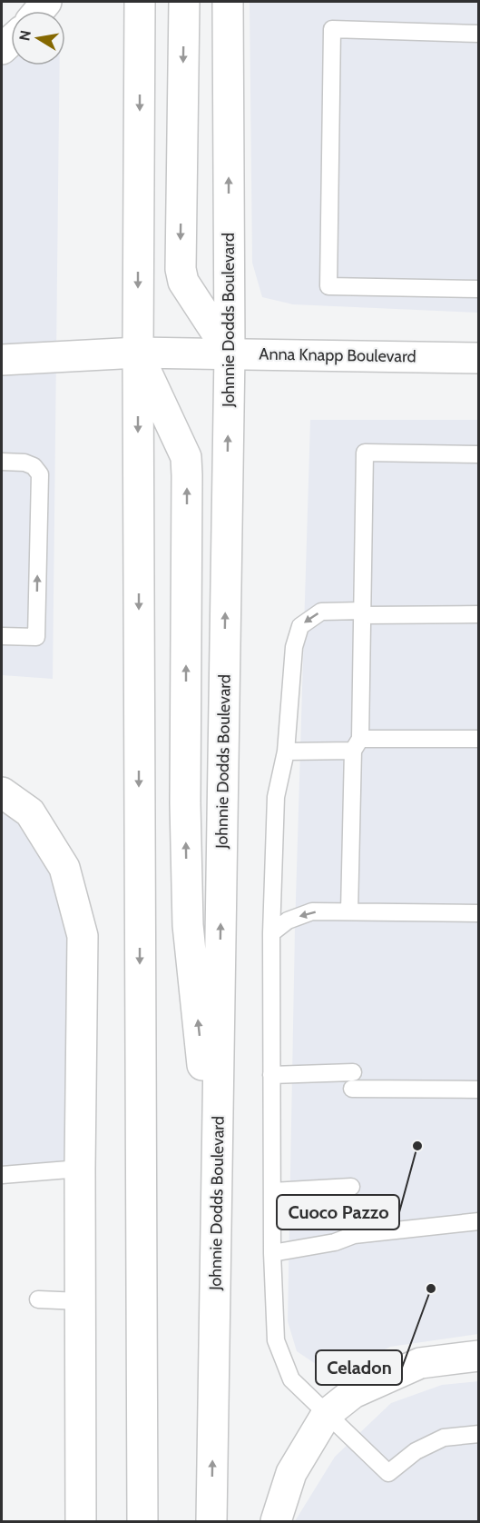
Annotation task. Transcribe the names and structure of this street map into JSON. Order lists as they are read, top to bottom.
{
  "streets": {
    "main road": ["Johnnie Dodds Boulevard", "Anna Knapp Boulevard"]
  },
  "crossings": [
    ["Johnnie Dodds Boulevard", "Anna Knapp Boulevard"]
  ],
  "places": ["Cuoco Pazzo", "Celadon"],
  "north": "left"
}
